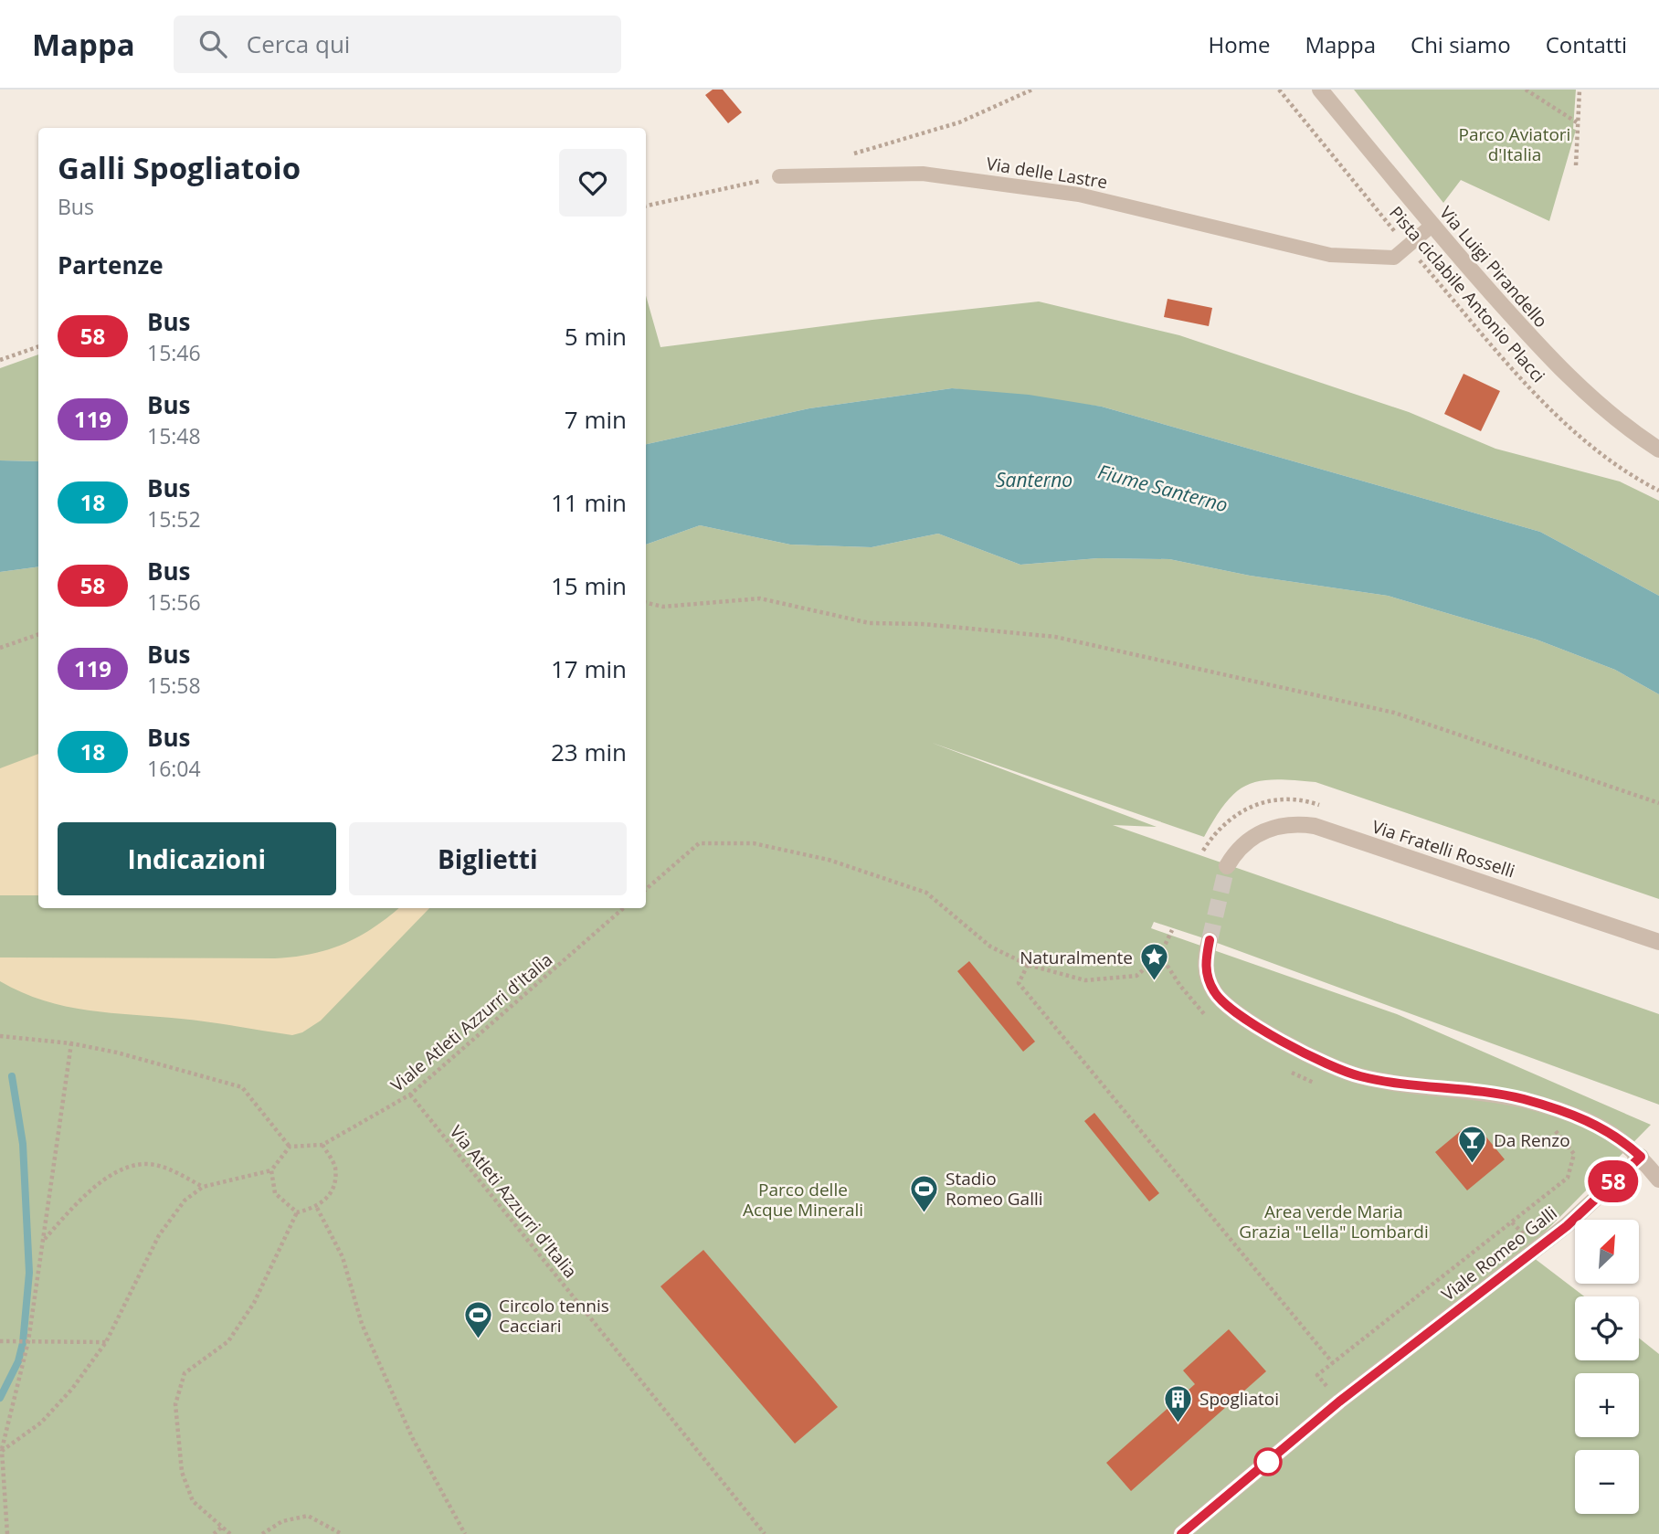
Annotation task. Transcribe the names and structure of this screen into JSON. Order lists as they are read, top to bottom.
{
  "streets": {
    "street": ["Via Luigi Pirandello", "Via Fratelli Rosselli", "Viale Romeo Galli"],
    "lane": ["Via delle Lastre"],
    "path": ["Pista ciclabile Antonio Placci", "Viale Atleti Azzurri d'Italia", "Via Atleti Azzurri d'Italia"]
  },
  "crossings": [
    ["Via delle Lastre", "Via Luigi Pirandello"],
    ["Via delle Lastre", "Pista ciclabile Antonio Placci"],
    ["Viale Atleti Azzurri d'Italia", "Via Atleti Azzurri d'Italia"]
  ],
  "water": ["Santerno", "Fiume Santerno"],
  "parks": ["Parco Aviatori d'Italia", "Parco delle Acque Minerali", "Area verde Maria Grazia \"Lella\" Lombardi"],
  "places": {
    "place": ["Naturalmente"],
    "bar": ["Da Renzo"],
    "sports": ["Stadio Romeo Galli", "Circolo tennis Cacciari"],
    "building": ["Spogliatoi"]
  },
  "lines": ["bus line 58"],
  "north": "top right",
  "page": {
    "header": "Mappa",
    "search": "Cerca qui",
    "nav": [
      "Home",
      "Mappa",
      "Chi siamo",
      "Contatti"
    ],
    "on_map": "58",
    "heading": [
      ["Galli Spogliatoio", "Bus"],
      "Partenze"
    ],
    "list": [
      {
        "mark": "58",
        "name": "Bus",
        "note": "15:46",
        "value": "5 min"
      },
      {
        "mark": "119",
        "name": "Bus",
        "note": "15:48",
        "value": "7 min"
      },
      {
        "mark": "18",
        "name": "Bus",
        "note": "15:52",
        "value": "11 min"
      },
      {
        "mark": "58",
        "name": "Bus",
        "note": "15:56",
        "value": "15 min"
      },
      {
        "mark": "119",
        "name": "Bus",
        "note": "15:58",
        "value": "17 min"
      },
      {
        "mark": "18",
        "name": "Bus",
        "note": "16:04",
        "value": "23 min"
      }
    ],
    "buttons": ["Indicazioni", "Biglietti"],
    "map_buttons": ["+", "−"]
  }
}
